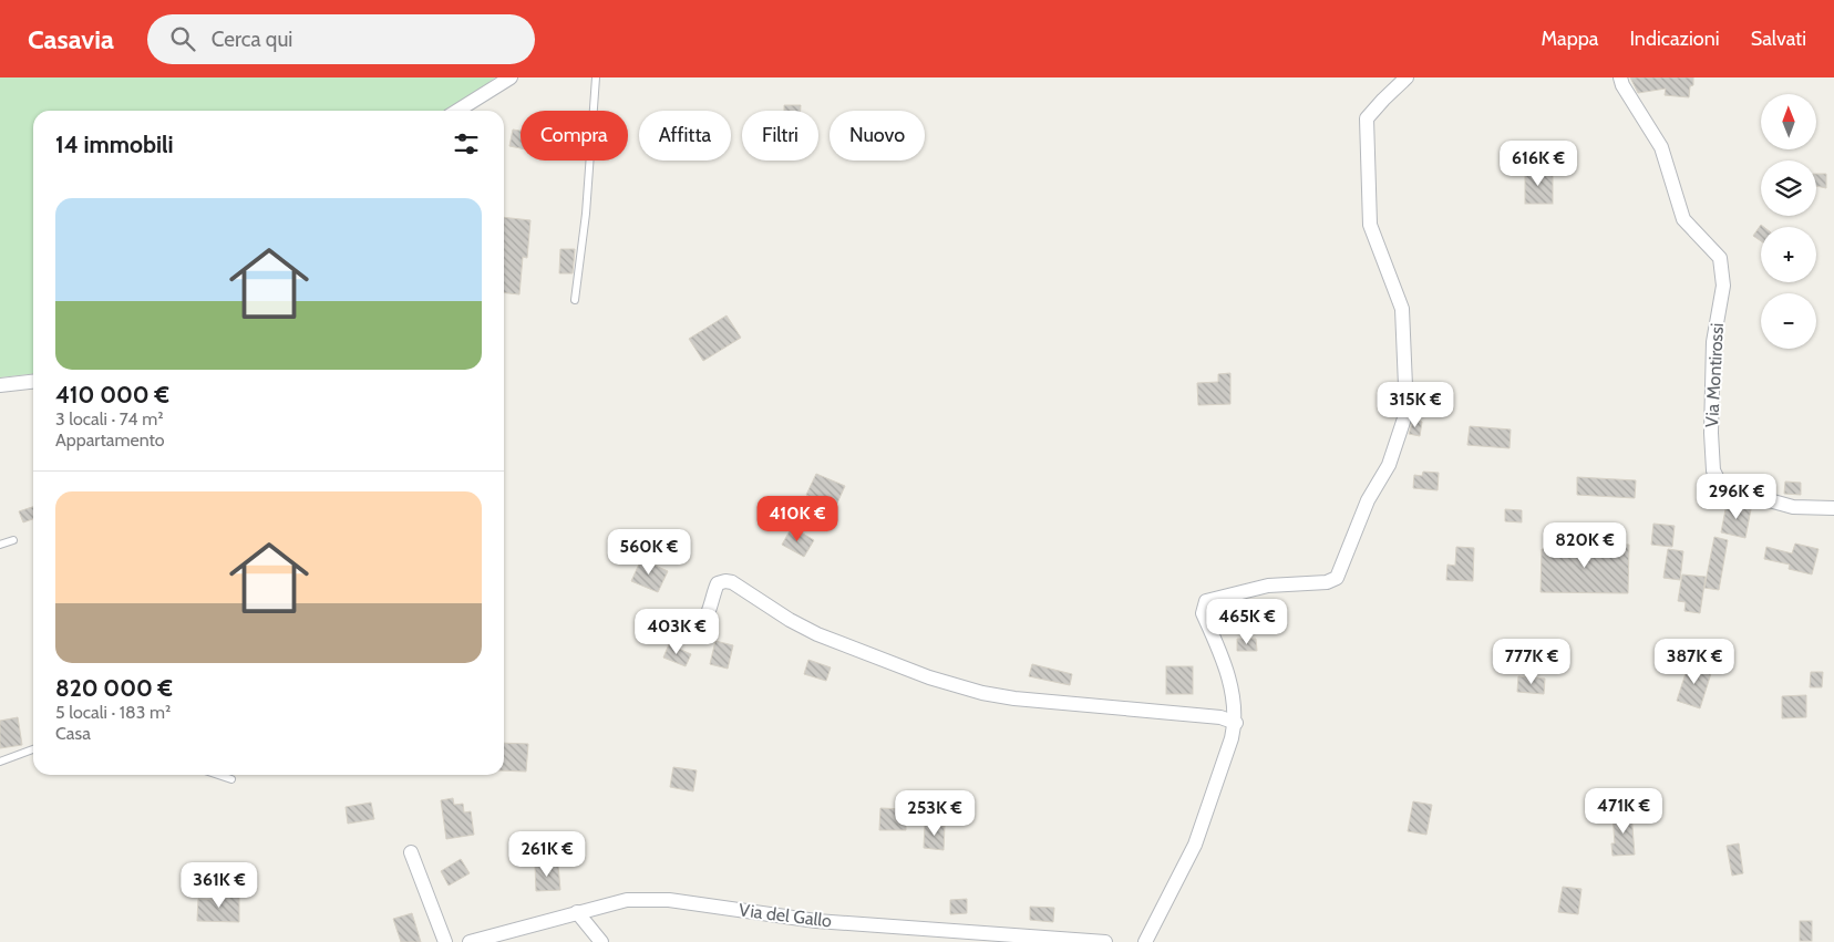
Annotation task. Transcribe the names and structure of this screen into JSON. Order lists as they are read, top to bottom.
{
  "streets": {
    "street": ["Via Montirossi", "Via del Gallo"]
  },
  "north": "top",
  "page": {
    "header": "Casavia",
    "search": "Cerca qui",
    "nav": ["Mappa", "Indicazioni", "Salvati"],
    "map_buttons": ["+", "−"],
    "chip": [
      "Compra",
      "Affitta",
      "Filtri",
      "Nuovo"
    ],
    "heading": "14 immobili",
    "price": [
      "616K €",
      "315K €",
      "296K €",
      "410K €",
      "820K €",
      "560K €",
      "465K €",
      "403K €",
      "777K €",
      "387K €",
      "471K €",
      "253K €",
      "261K €",
      "361K €"
    ],
    "list": [
      {
        "name": "410 000 €",
        "note": "3 locali · 74 m² · Appartamento"
      },
      {
        "name": "820 000 €",
        "note": "5 locali · 183 m² · Casa"
      }
    ]
  }
}
